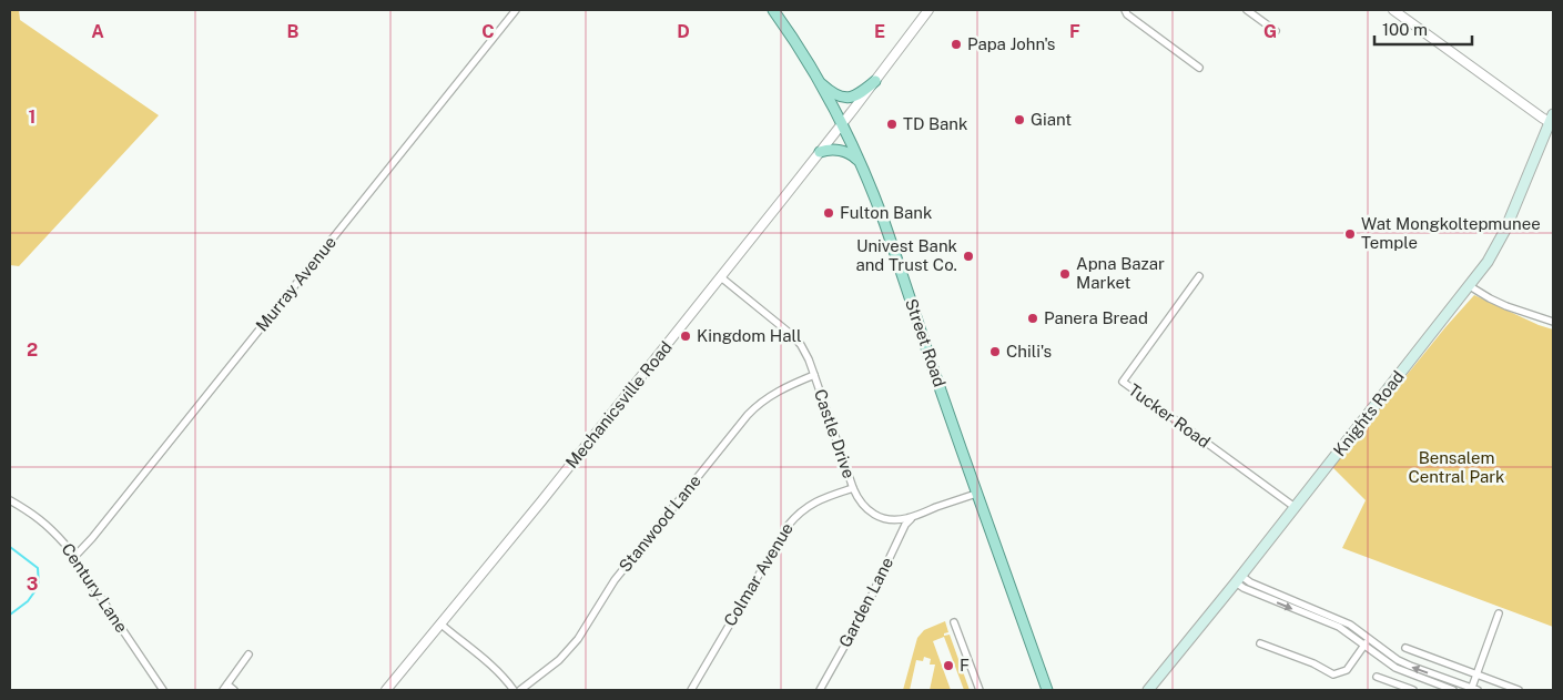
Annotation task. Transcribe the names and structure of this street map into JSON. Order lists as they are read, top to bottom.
{
  "streets": {
    "main road": ["Street Road", "Knights Road"],
    "street": [
      "Murray Avenue",
      "Mechanicsville Road",
      "Tucker Road",
      "Castle Drive",
      "Stanwood Lane",
      "Colmar Avenue",
      "Century Lane",
      "Garden Lane"
    ]
  },
  "crossings": [
    ["Murray Avenue", "Century Lane"],
    ["Street Road", "Mechanicsville Road"],
    ["Street Road", "Castle Drive"],
    ["Mechanicsville Road", "Castle Drive"],
    ["Knights Road", "Tucker Road"],
    ["Castle Drive", "Stanwood Lane"],
    ["Castle Drive", "Colmar Avenue"],
    ["Castle Drive", "Garden Lane"]
  ],
  "parks": ["Bensalem Central Park"],
  "places": [
    "Papa John's",
    "Giant",
    "TD Bank",
    "Fulton Bank",
    "Wat Mongkoltepmunee Temple",
    "Univest Bank and Trust Co.",
    "Apna Bazar Market",
    "Panera Bread",
    "Kingdom Hall",
    "Chili's",
    "F"
  ],
  "scale_bar": "100 m",
  "grid": {
    "columns": [
      "A",
      "B",
      "C",
      "D",
      "E",
      "F",
      "G"
    ],
    "rows": ["1", "2", "3"]
  }
}
